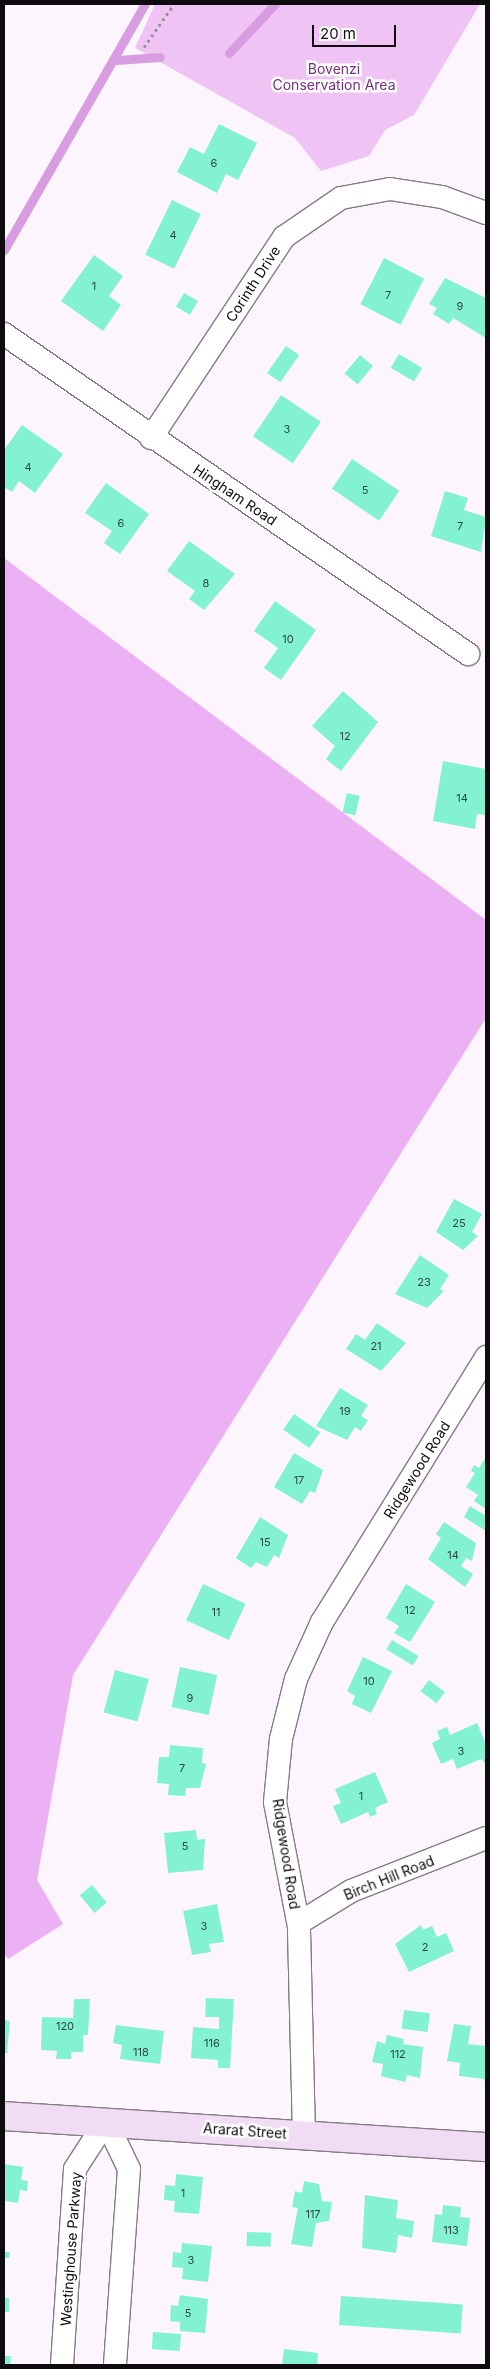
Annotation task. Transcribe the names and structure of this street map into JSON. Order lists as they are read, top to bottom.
{
  "streets": {
    "main road": ["Ararat Street"],
    "street": [
      "Corinth Drive",
      "Hingham Road",
      "Ridgewood Road",
      "Birch Hill Road",
      "Westinghouse Parkway"
    ]
  },
  "crossings": [
    ["Corinth Drive", "Hingham Road"],
    ["Ridgewood Road", "Birch Hill Road"],
    ["Ridgewood Road", "Ararat Street"],
    ["Ararat Street", "Westinghouse Parkway"]
  ],
  "parks": ["Bovenzi Conservation Area"],
  "house_numbers": [
    "6",
    "4",
    "1",
    "7",
    "9",
    "3",
    "4",
    "5",
    "6",
    "7",
    "8",
    "10",
    "12",
    "14",
    "25",
    "23",
    "21",
    "19",
    "17",
    "15",
    "14",
    "12",
    "11",
    "10",
    "9",
    "3",
    "7",
    "1",
    "5",
    "3",
    "2",
    "120",
    "116",
    "118",
    "112",
    "1",
    "117",
    "113",
    "3",
    "5"
  ],
  "scale_bar": "20 m"
}
